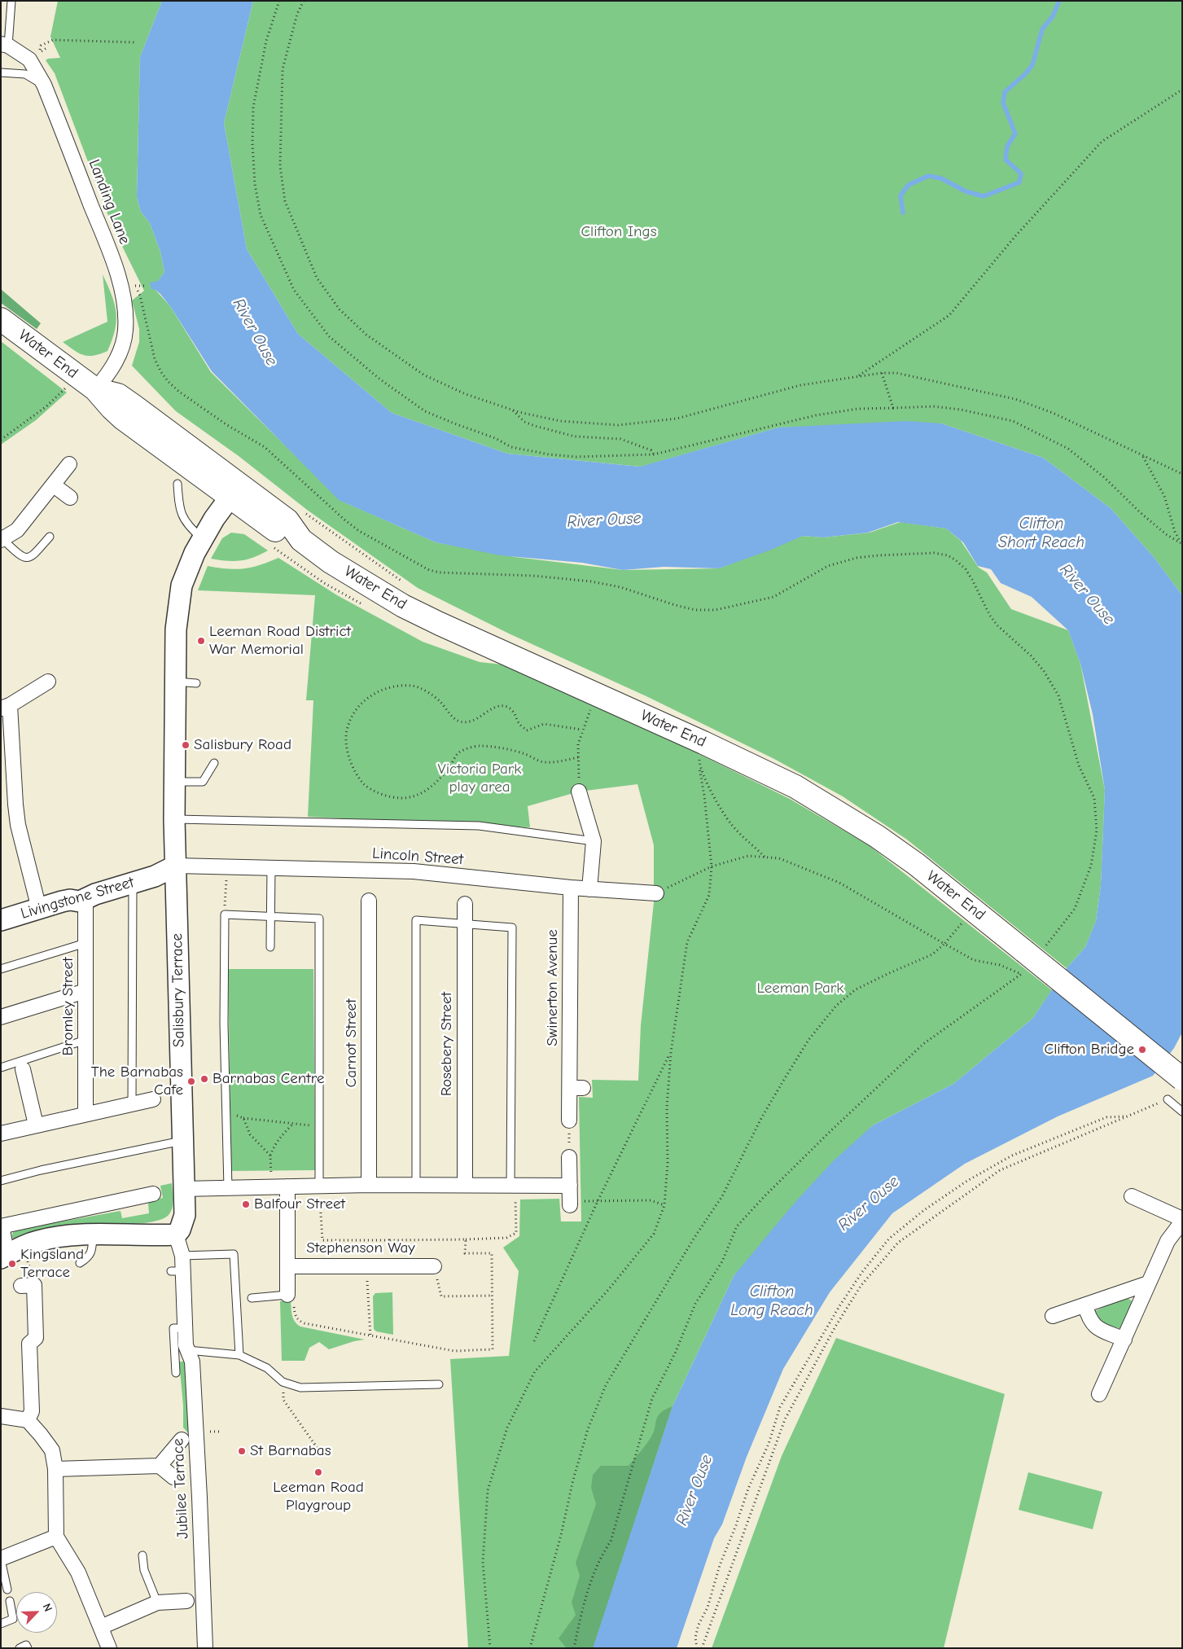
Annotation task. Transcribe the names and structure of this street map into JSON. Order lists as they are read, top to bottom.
{
  "streets": {
    "main road": ["Water End"],
    "street": [
      "Landing Lane",
      "Lincoln Street",
      "Livingstone Street",
      "Swinerton Avenue",
      "Salisbury Terrace",
      "Bromley Street",
      "Carnot Street",
      "Rosebery Street",
      "Stephenson Way",
      "Jubilee Terrace"
    ]
  },
  "crossings": [
    ["Landing Lane", "Water End"],
    ["Lincoln Street", "Livingstone Street"],
    ["Lincoln Street", "Swinerton Avenue"],
    ["Lincoln Street", "Salisbury Terrace"],
    ["Livingstone Street", "Salisbury Terrace"],
    ["Livingstone Street", "Bromley Street"],
    ["Salisbury Terrace", "Jubilee Terrace"]
  ],
  "water": ["River Ouse", "Clifton Short Reach", "Clifton Long Reach"],
  "parks": ["Clifton Ings", "Victoria Park play area", "Leeman Park"],
  "places": [
    "Leeman Road District War Memorial",
    "Salisbury Road",
    "Clifton Bridge",
    "Barnabas Centre",
    "The Barnabas Cafe",
    "Balfour Street",
    "Kingsland Terrace",
    "St Barnabas",
    "Leeman Road Playgroup"
  ],
  "north": "top right"
}
